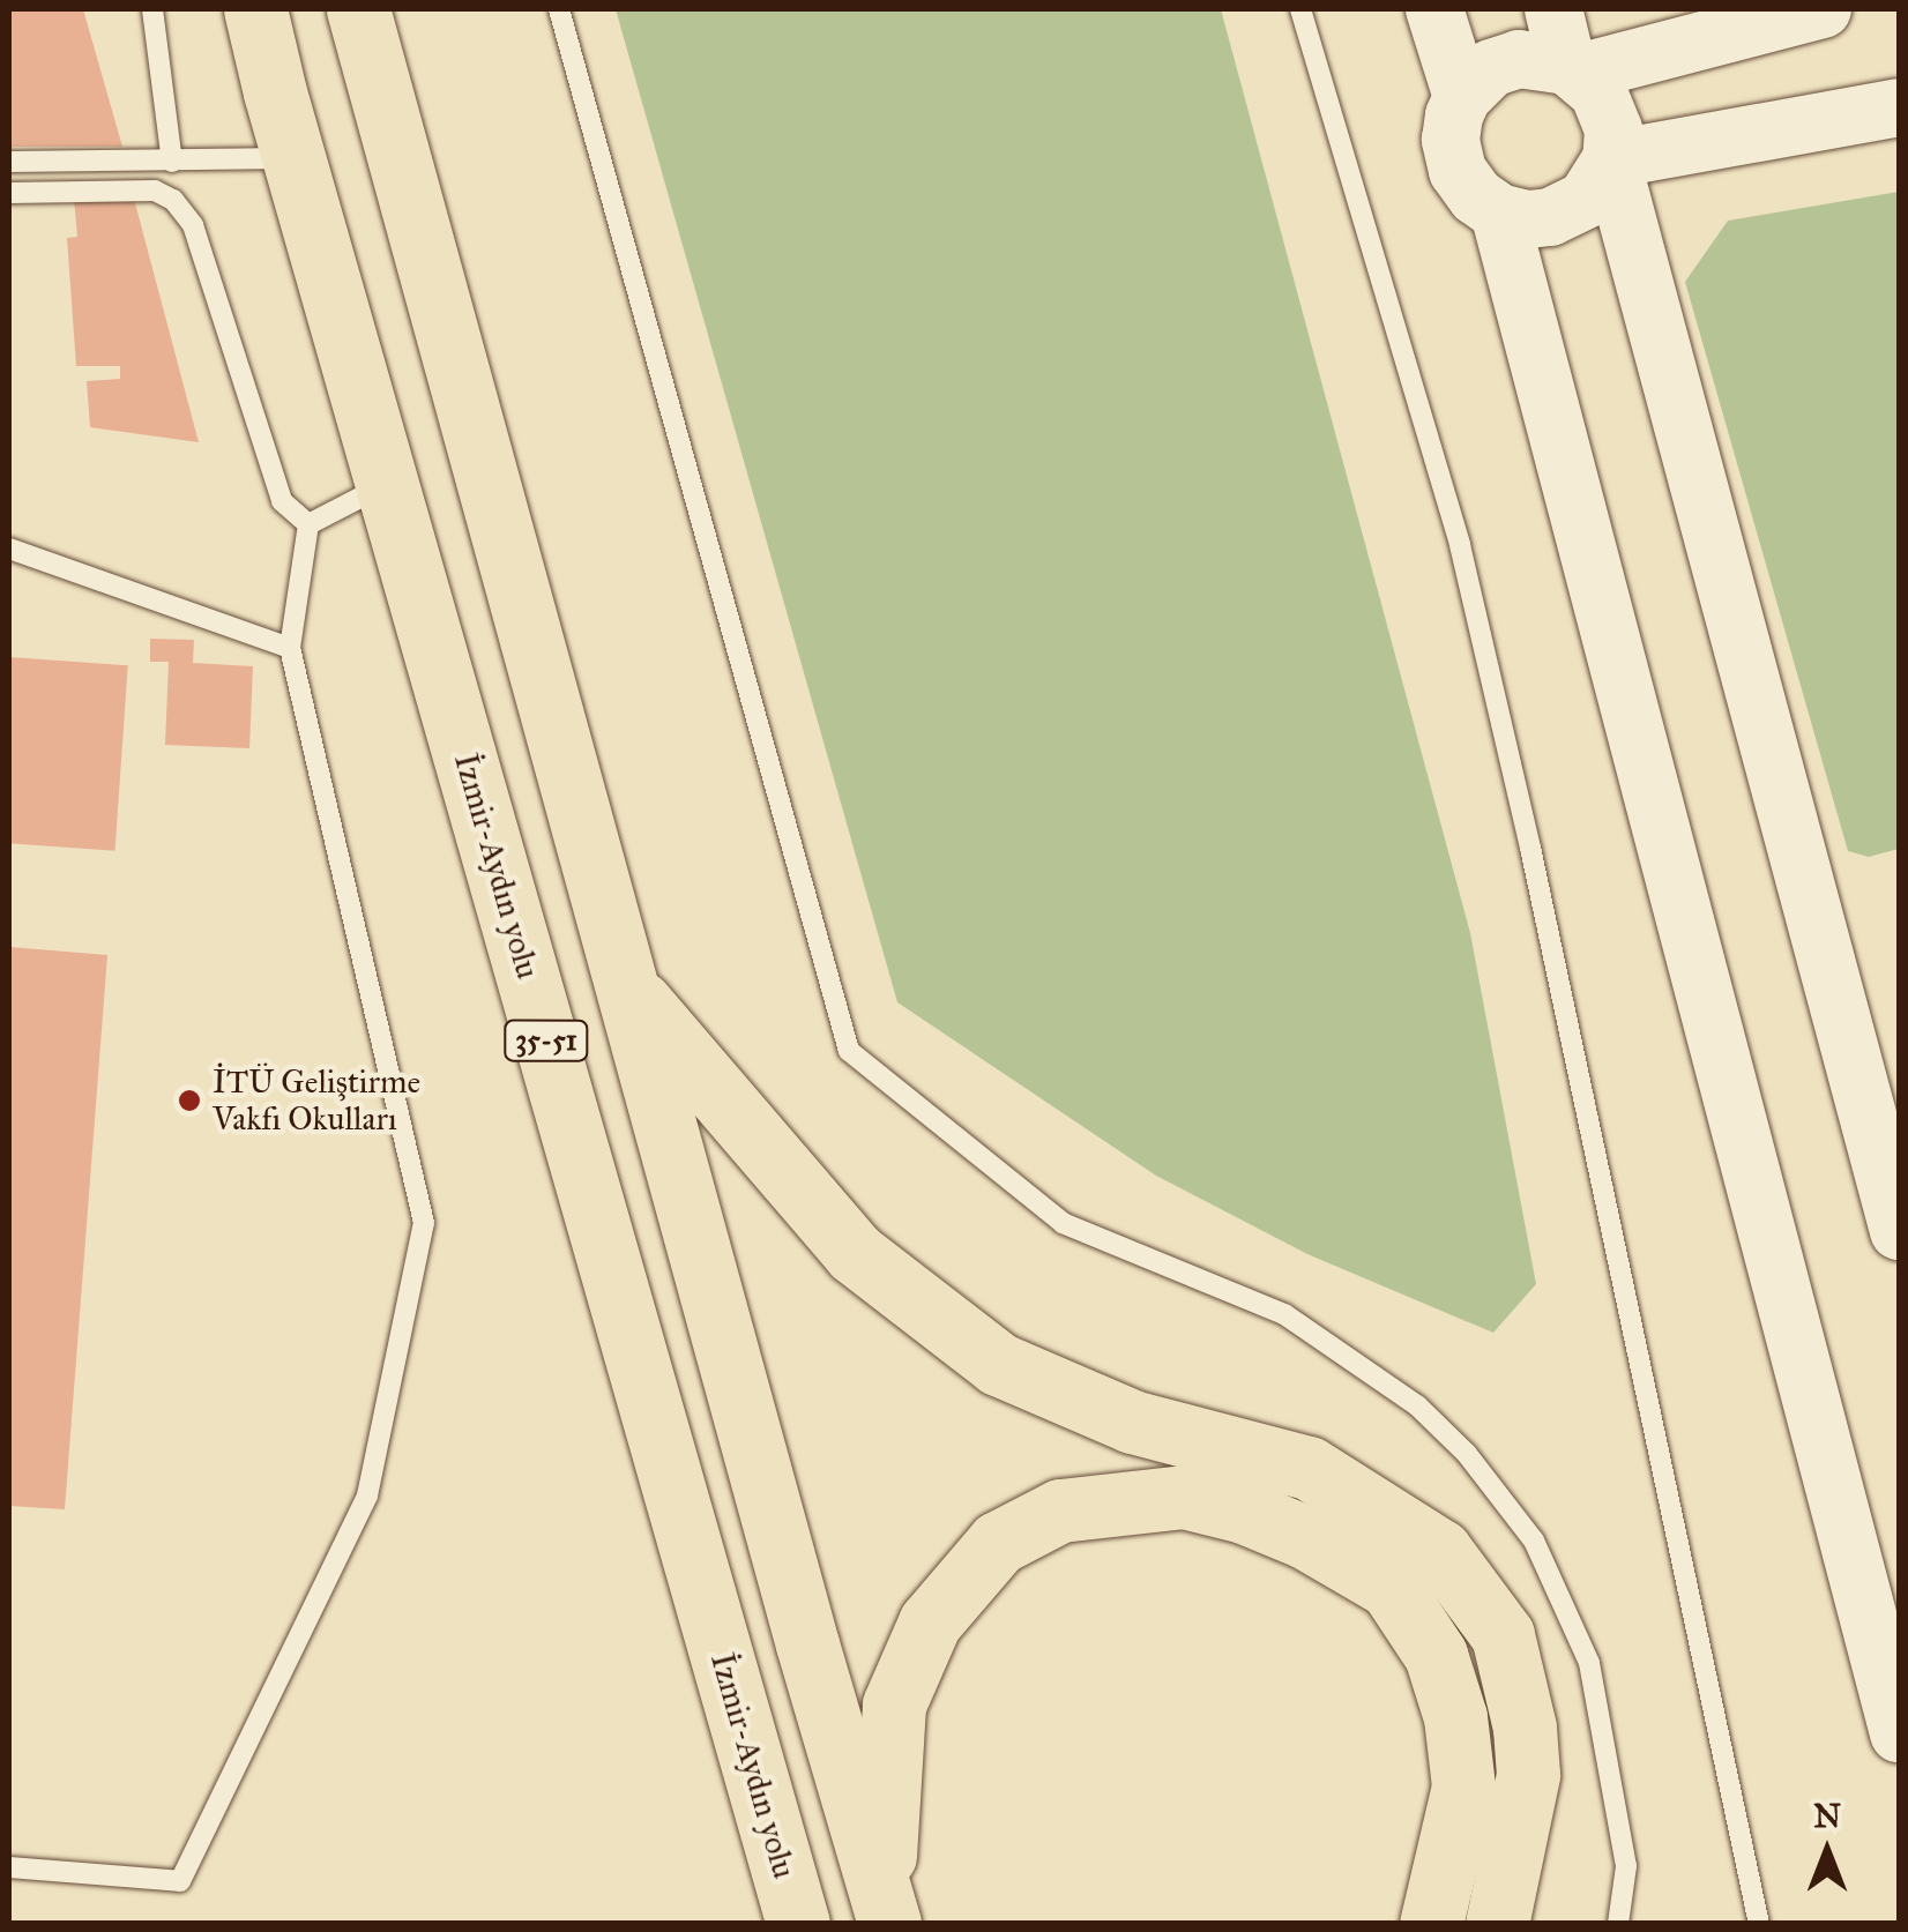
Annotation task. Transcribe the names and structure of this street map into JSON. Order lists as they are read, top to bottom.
{
  "streets": {
    "highway": ["İzmir-Aydın yolu", "35-51"]
  },
  "places": ["İTÜ Geliştirme Vakfı Okulları"],
  "north": "top"
}
